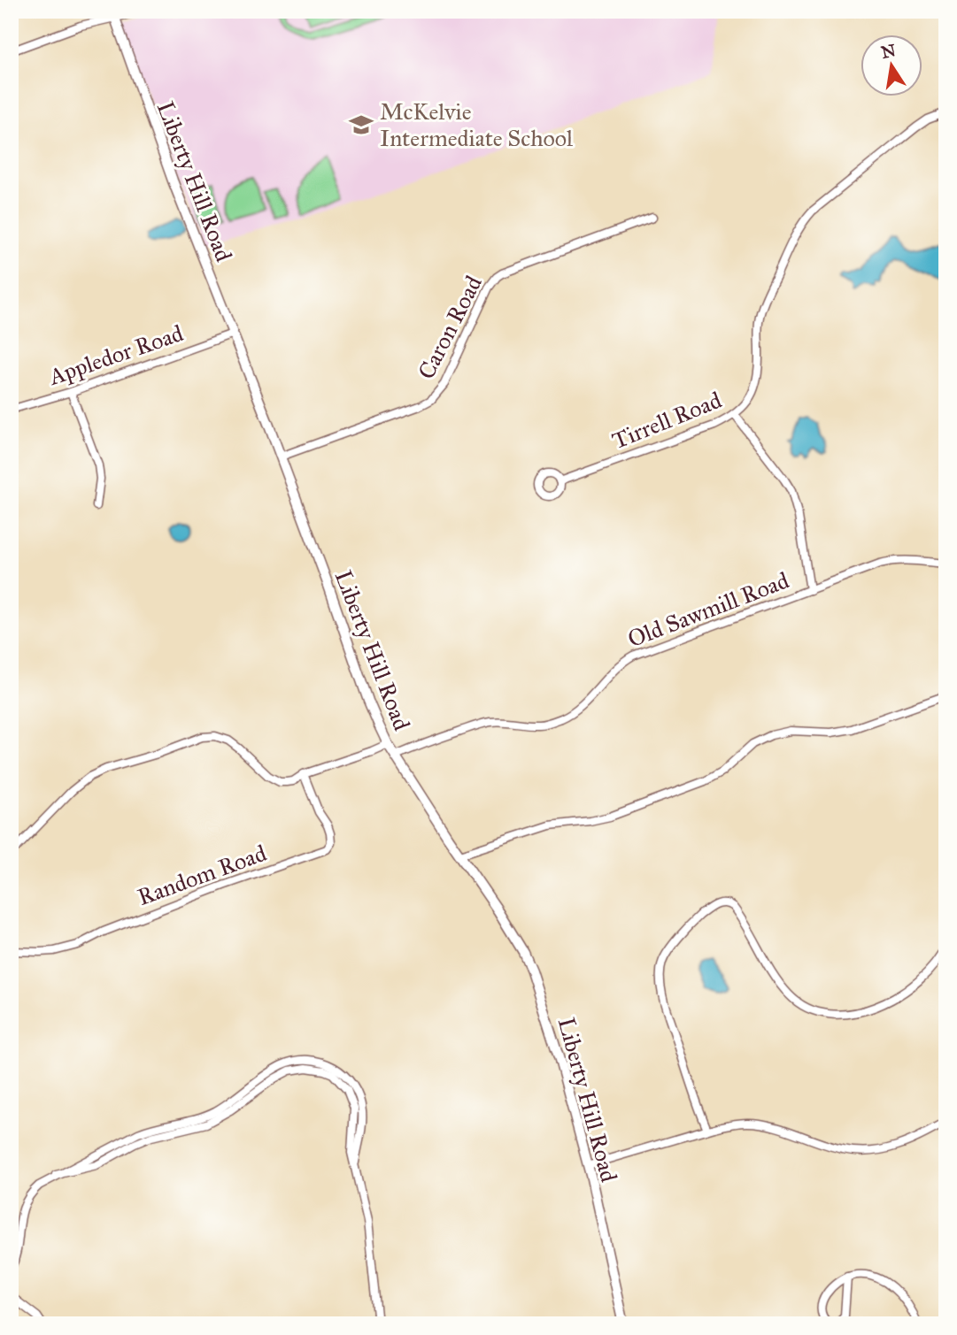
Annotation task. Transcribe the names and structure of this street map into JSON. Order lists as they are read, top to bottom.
{
  "streets": {
    "street": [
      "Liberty Hill Road",
      "Caron Road",
      "Appledor Road",
      "Tirrell Road",
      "Old Sawmill Road",
      "Random Road"
    ]
  },
  "crossings": [
    ["Liberty Hill Road", "Caron Road"],
    ["Liberty Hill Road", "Appledor Road"],
    ["Liberty Hill Road", "Old Sawmill Road"]
  ],
  "places": {
    "school or university": ["McKelvie Intermediate School"]
  },
  "north": "top"
}
